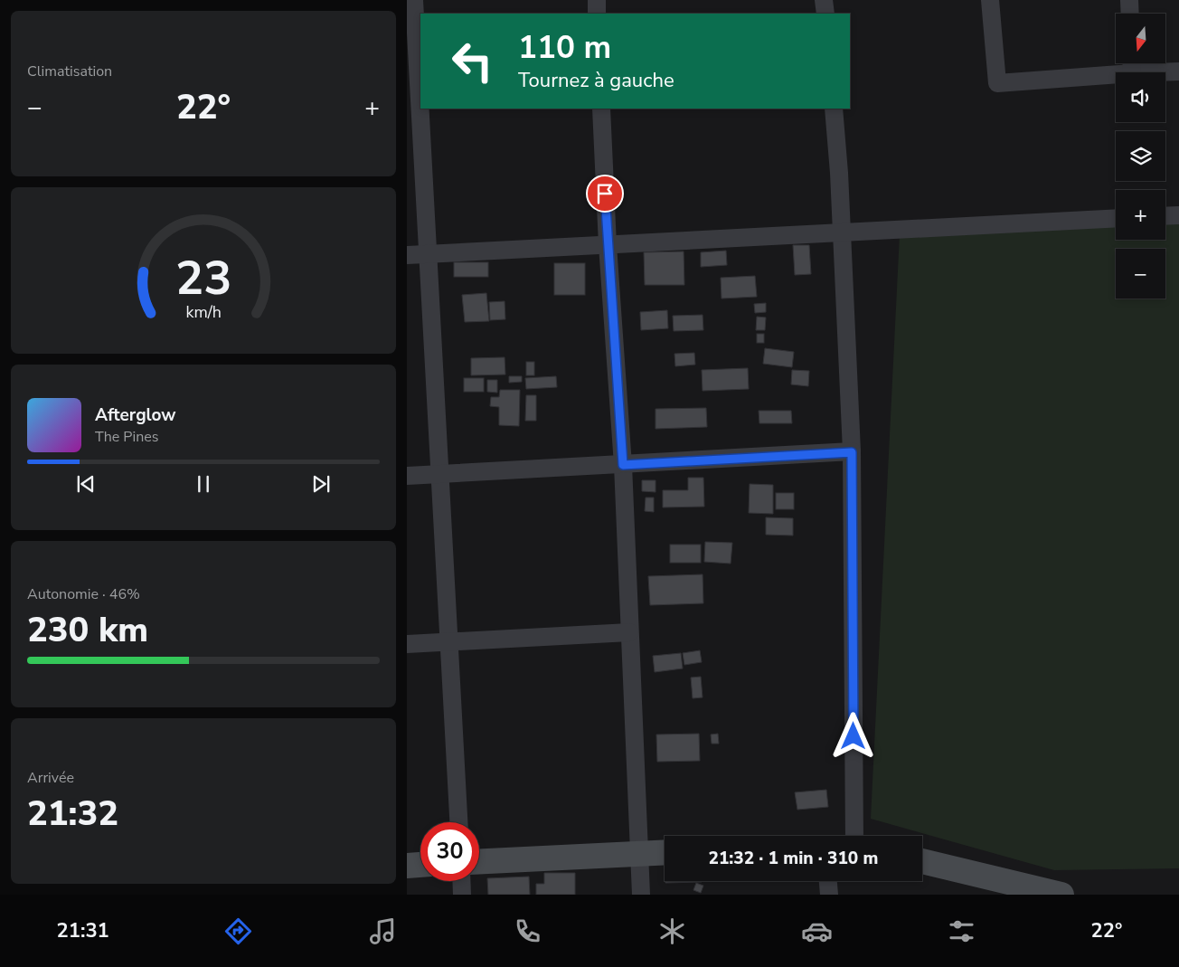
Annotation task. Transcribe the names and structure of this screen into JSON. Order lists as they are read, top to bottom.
{
  "north": "bottom",
  "page": {
    "tile": [
      "Climatisation",
      ["Autonomie · 46%", "230 km"],
      ["Arrivée", "21:32"]
    ],
    "map_buttons": ["+", "−"],
    "turn": ["110 m", "Tournez à gauche"],
    "heat": ["−", "22°", "+"],
    "song": ["Afterglow", "The Pines"],
    "limit": "30",
    "trip": "21:32 · 1 min · 310 m",
    "tabs": ["21:31", "22°"],
    "gauge": ["23", "km/h"]
  }
}
